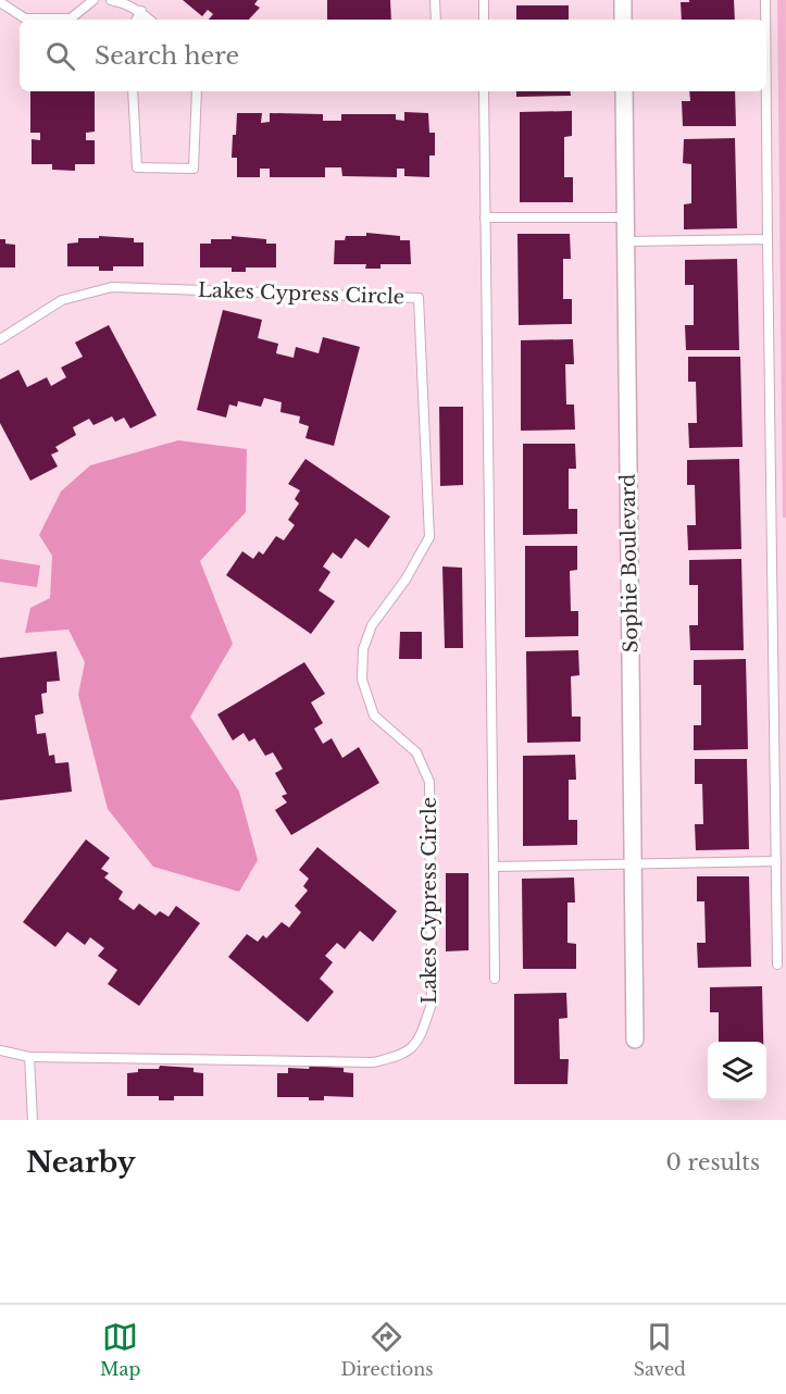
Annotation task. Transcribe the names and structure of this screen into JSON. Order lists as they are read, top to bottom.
{
  "streets": {
    "street": ["Sophie Boulevard"],
    "lane": ["Lakes Cypress Circle"]
  },
  "page": {
    "search": "Search here",
    "heading": ["Nearby", "0 results"],
    "nav": ["Map", "Directions", "Saved"]
  }
}
